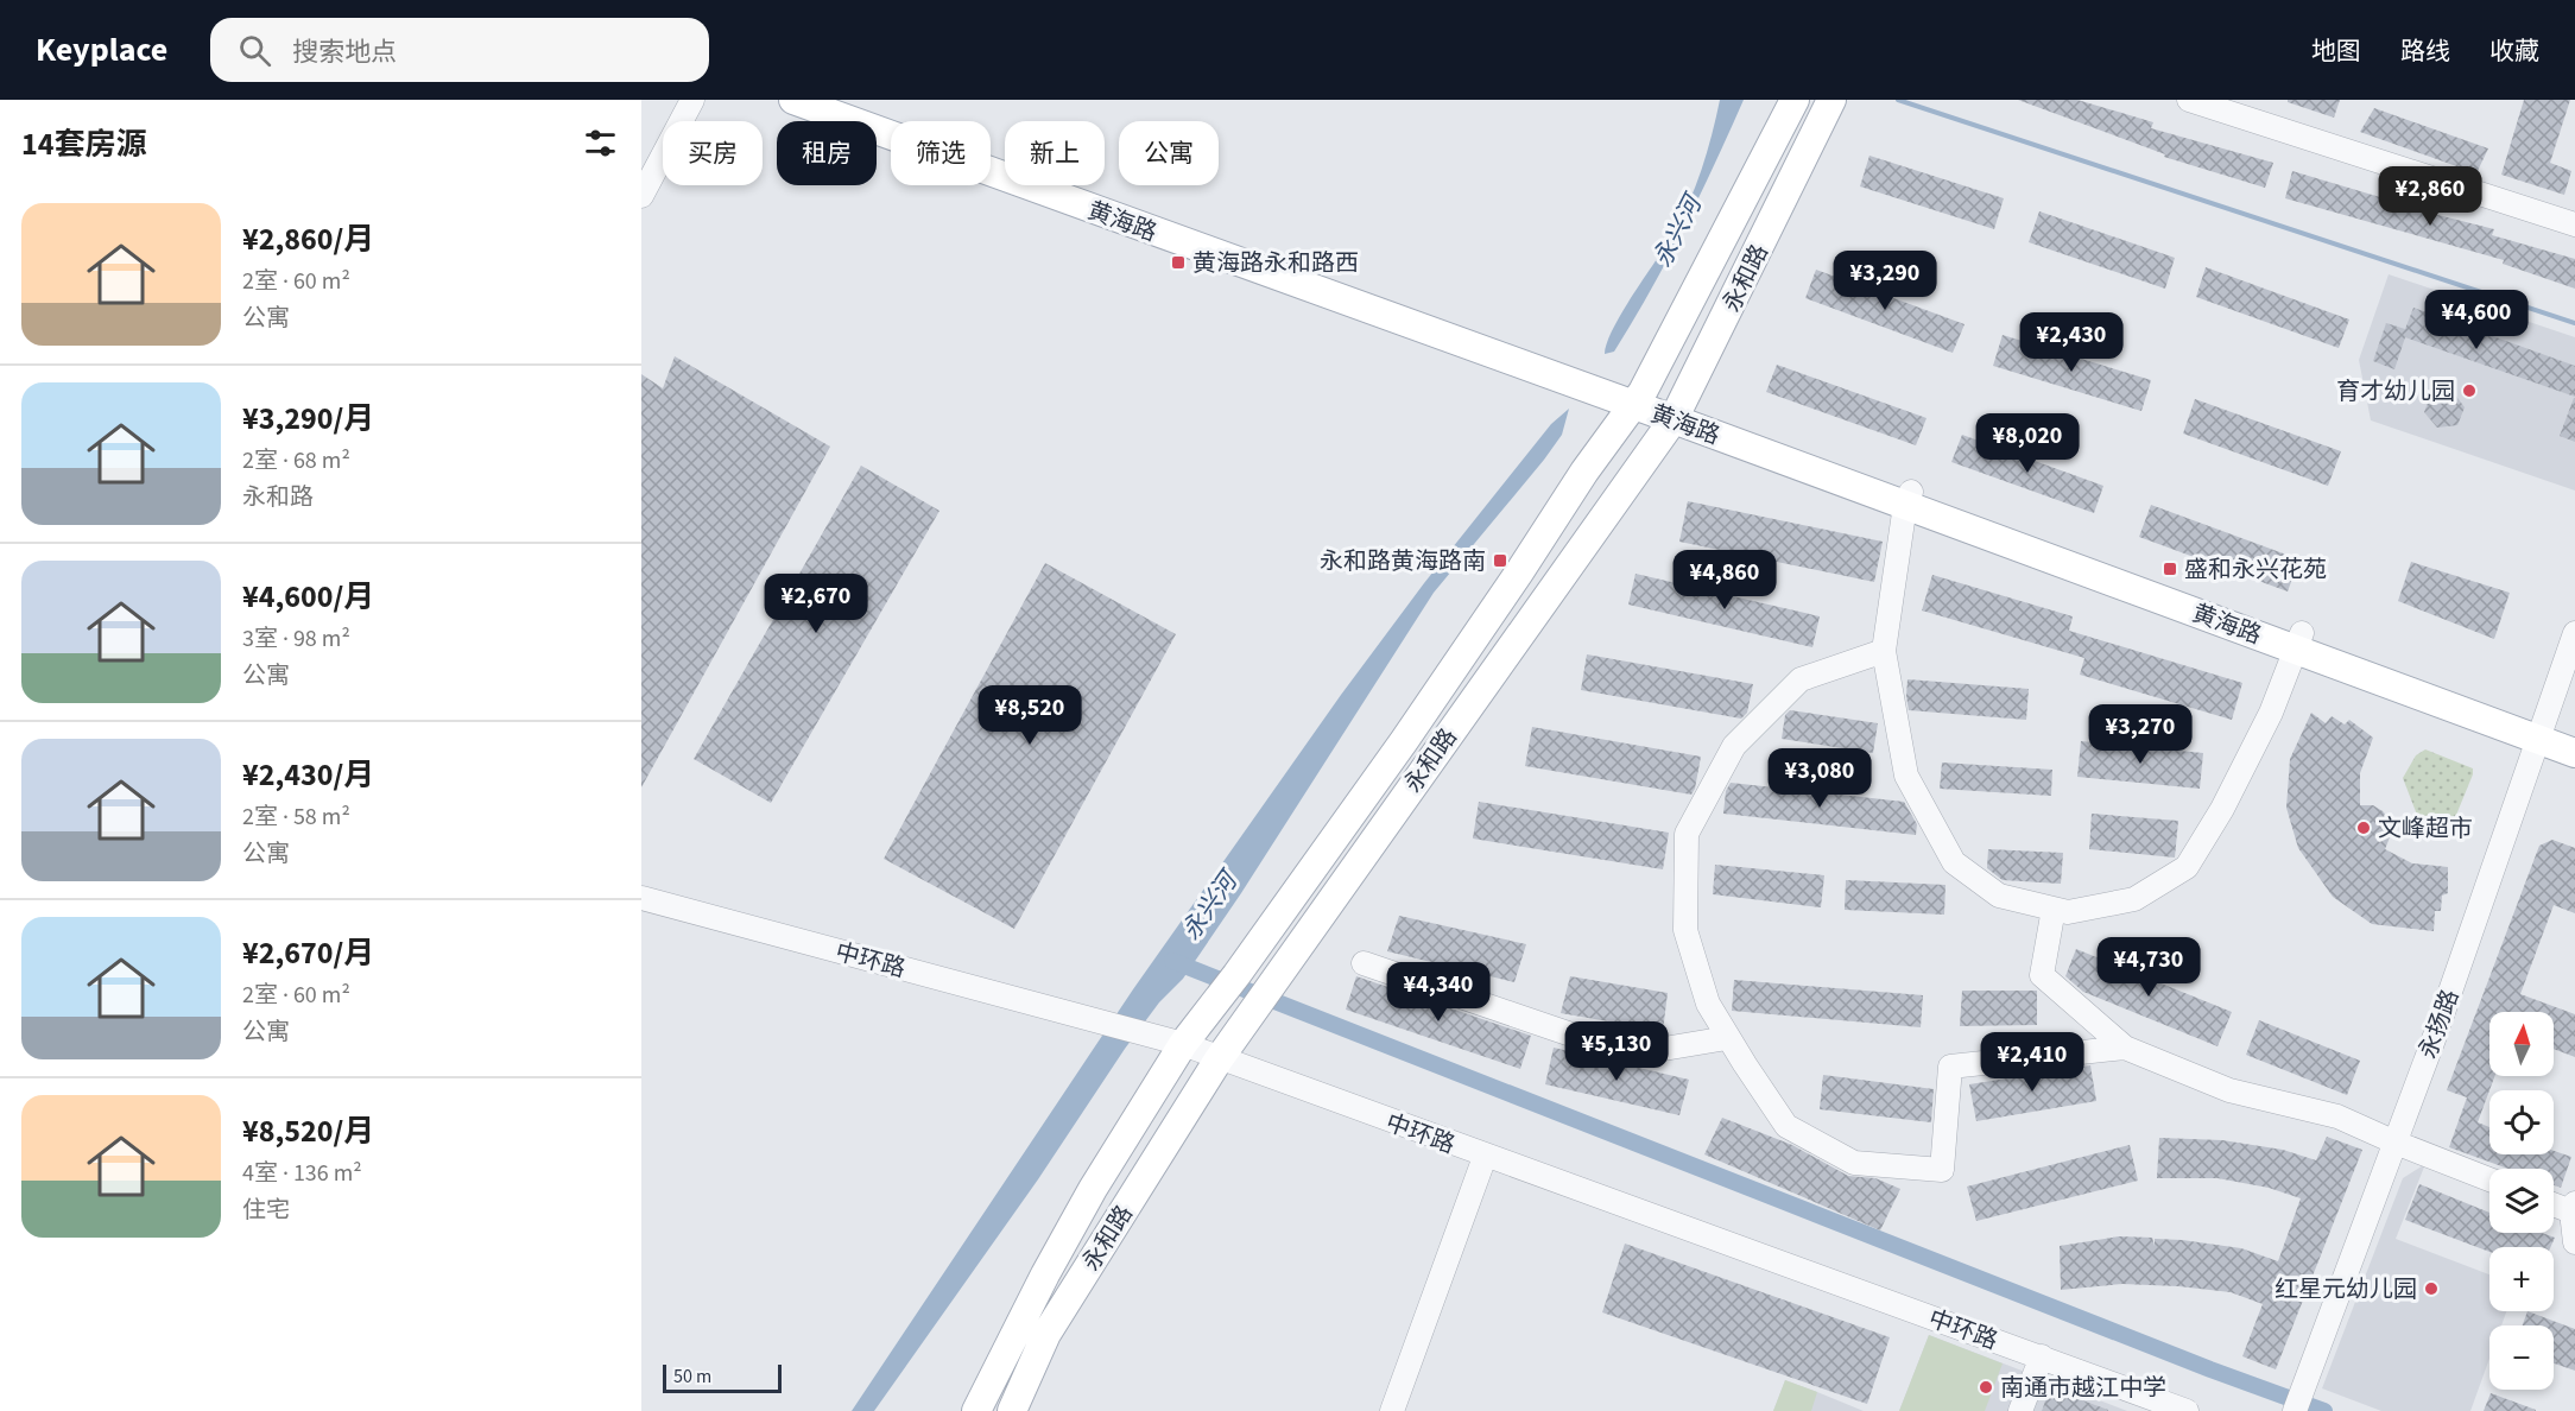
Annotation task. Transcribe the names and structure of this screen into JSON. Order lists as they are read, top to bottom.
{
  "streets": {
    "main road": ["黄海路", "永和路"],
    "street": ["中环路", "永扬路"]
  },
  "crossings": [
    ["黄海路", "永和路"],
    ["黄海路", "永扬路"],
    ["永和路", "中环路"]
  ],
  "water": ["永兴河"],
  "places": {
    "transit": ["黄海路永和路西", "永和路黄海路南", "盛和永兴花苑"],
    "other": [
      "育才幼儿园",
      "文峰超市",
      "红星元幼儿园",
      "南通市越江中学"
    ]
  },
  "scale_bar": "50 m",
  "north": "top",
  "page": {
    "header": "Keyplace",
    "search": "搜索地点",
    "nav": ["地图", "路线", "收藏"],
    "heading": "14套房源",
    "chip": [
      "买房",
      "租房",
      "筛选",
      "新上",
      "公寓"
    ],
    "price": [
      "¥2,860",
      "¥3,290",
      "¥4,600",
      "¥2,430",
      "¥8,020",
      "¥4,860",
      "¥2,670",
      "¥8,520",
      "¥3,270",
      "¥3,080",
      "¥4,730",
      "¥4,340",
      "¥5,130",
      "¥2,410"
    ],
    "list": [
      {
        "name": "¥2,860/月",
        "note": "2室 · 60 m² · 公寓"
      },
      {
        "name": "¥3,290/月",
        "note": "2室 · 68 m² · 永和路"
      },
      {
        "name": "¥4,600/月",
        "note": "3室 · 98 m² · 公寓"
      },
      {
        "name": "¥2,430/月",
        "note": "2室 · 58 m² · 公寓"
      },
      {
        "name": "¥2,670/月",
        "note": "2室 · 60 m² · 公寓"
      },
      {
        "name": "¥8,520/月",
        "note": "4室 · 136 m² · 住宅"
      }
    ],
    "map_buttons": ["+", "−"],
    "scale": "50 m"
  }
}
